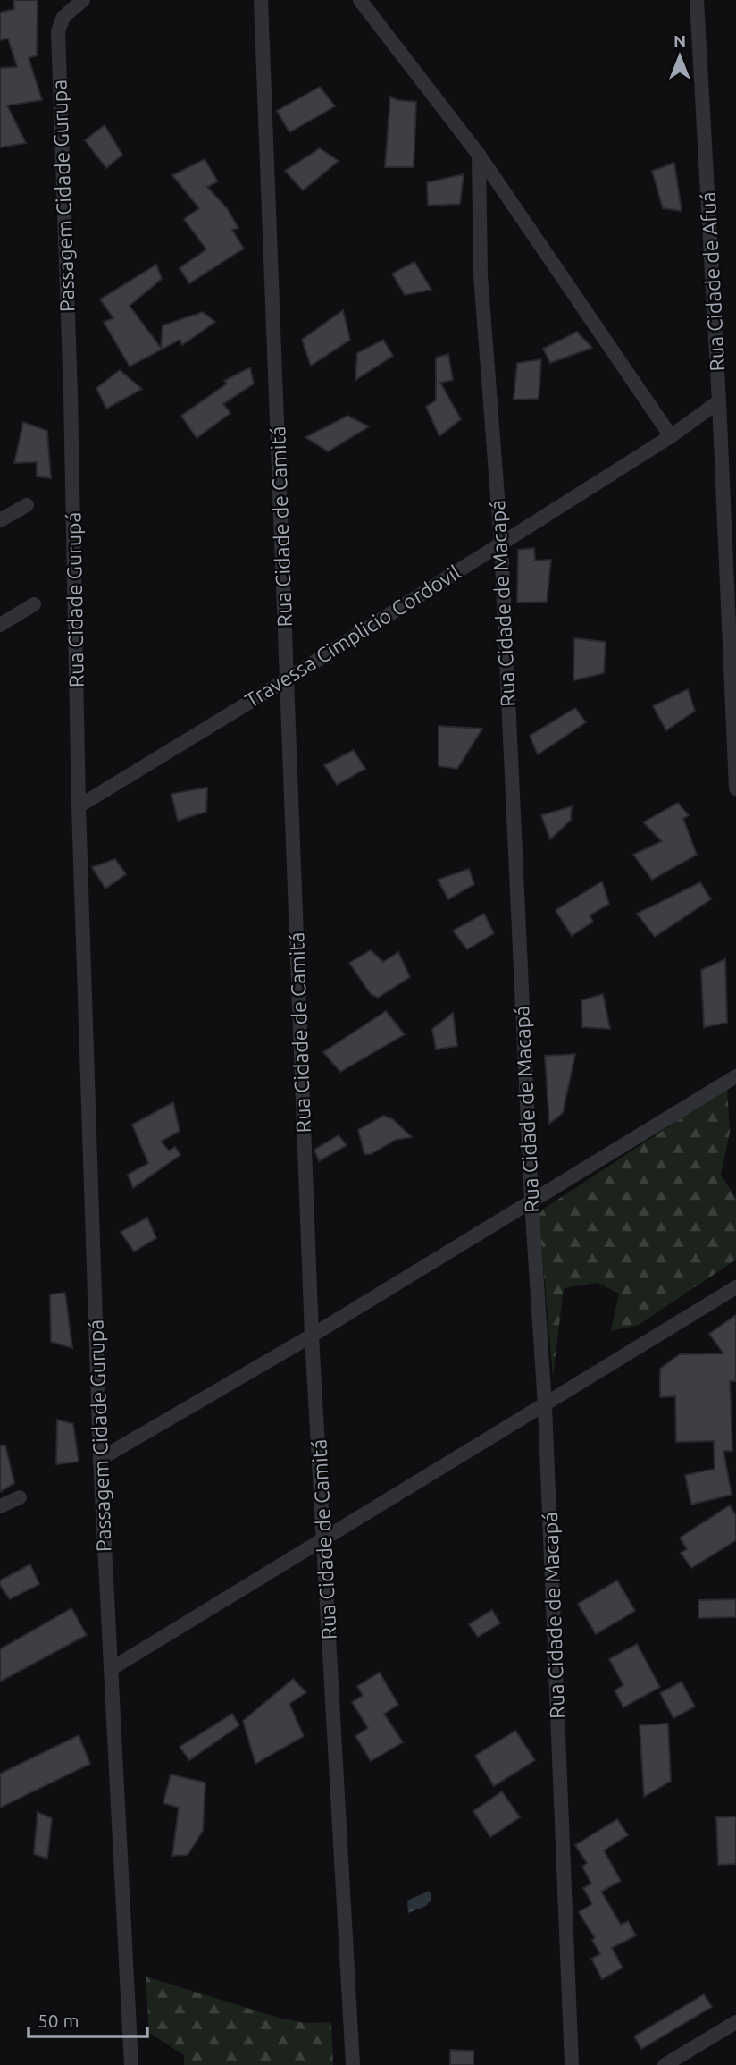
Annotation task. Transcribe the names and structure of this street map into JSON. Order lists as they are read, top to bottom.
{
  "streets": {
    "street": [
      "Passagem Cidade Gurupa",
      "Rua Cidade de Afuá",
      "Rua Cidade de Camitá",
      "Rua Cidade Gurupá",
      "Rua Cidade de Macapá",
      "Travessa Cimplicio Cordovil",
      "Passagem Cidade Gurupá"
    ]
  },
  "crossings": [
    ["Passagem Cidade Gurupa", "Rua Cidade Gurupá"],
    ["Rua Cidade de Afuá", "Travessa Cimplicio Cordovil"],
    ["Rua Cidade de Camitá", "Travessa Cimplicio Cordovil"],
    ["Rua Cidade Gurupá", "Travessa Cimplicio Cordovil"],
    ["Rua Cidade Gurupá", "Passagem Cidade Gurupá"],
    ["Rua Cidade de Macapá", "Travessa Cimplicio Cordovil"],
    ["Travessa Cimplicio Cordovil", "Passagem Cidade Gurupá"]
  ],
  "scale_bar": "50 m",
  "north": "top"
}
